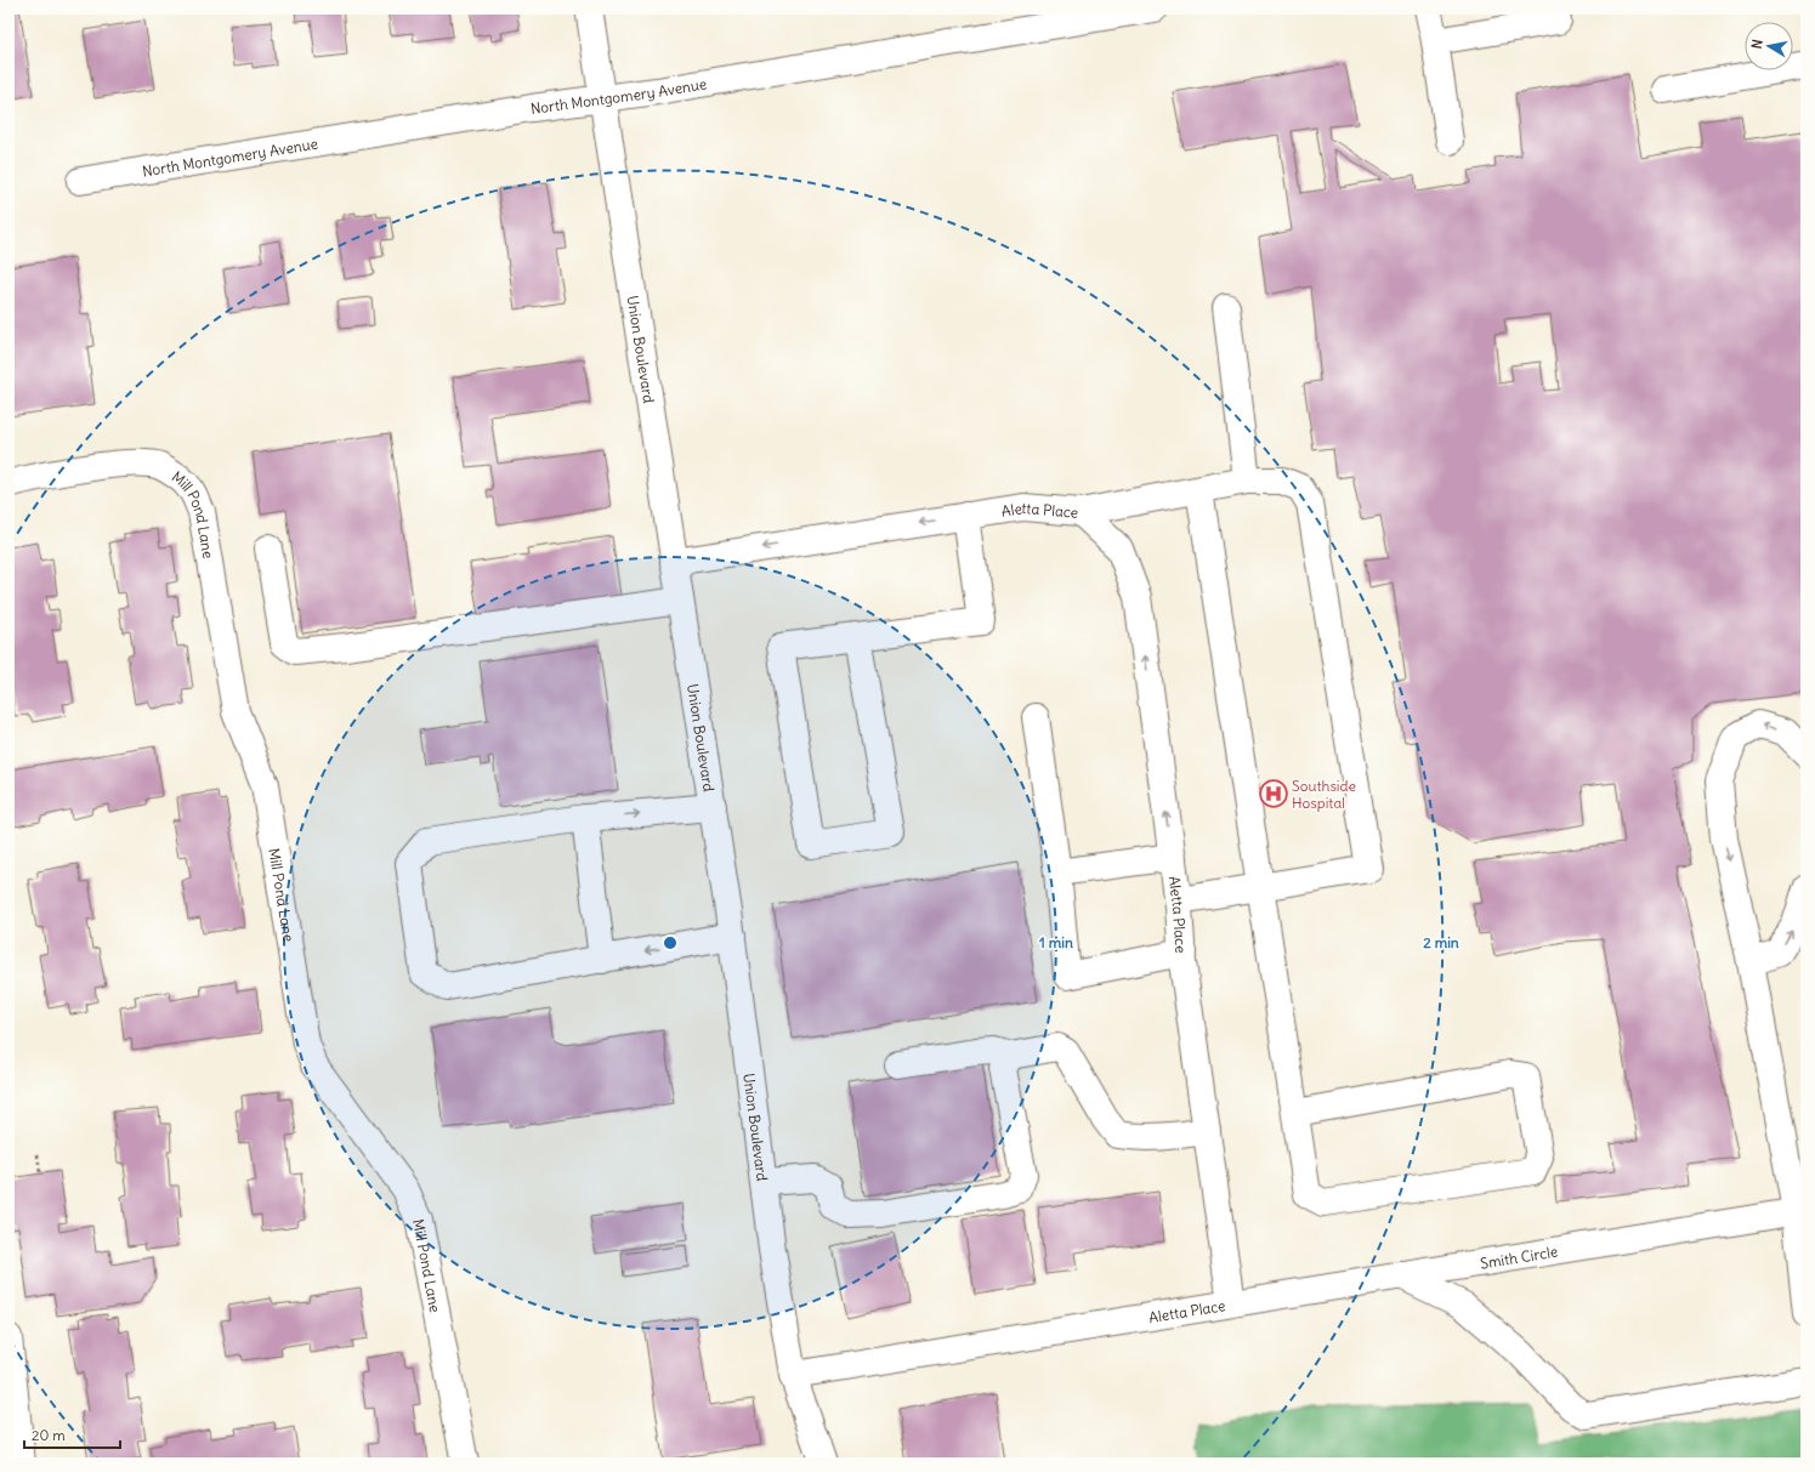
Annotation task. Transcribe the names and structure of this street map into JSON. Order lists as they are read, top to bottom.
{
  "streets": {
    "street": [
      "North Montgomery Avenue",
      "Union Boulevard",
      "Aletta Place",
      "Mill Pond Lane",
      "Smith Circle"
    ]
  },
  "crossings": [
    ["North Montgomery Avenue", "Union Boulevard"],
    ["Union Boulevard", "Aletta Place"],
    ["Aletta Place", "Smith Circle"]
  ],
  "places": {
    "hospital": ["Southside Hospital"]
  },
  "scale_bar": "20 m",
  "north": "left",
  "rings": ["1 min", "2 min"]
}
